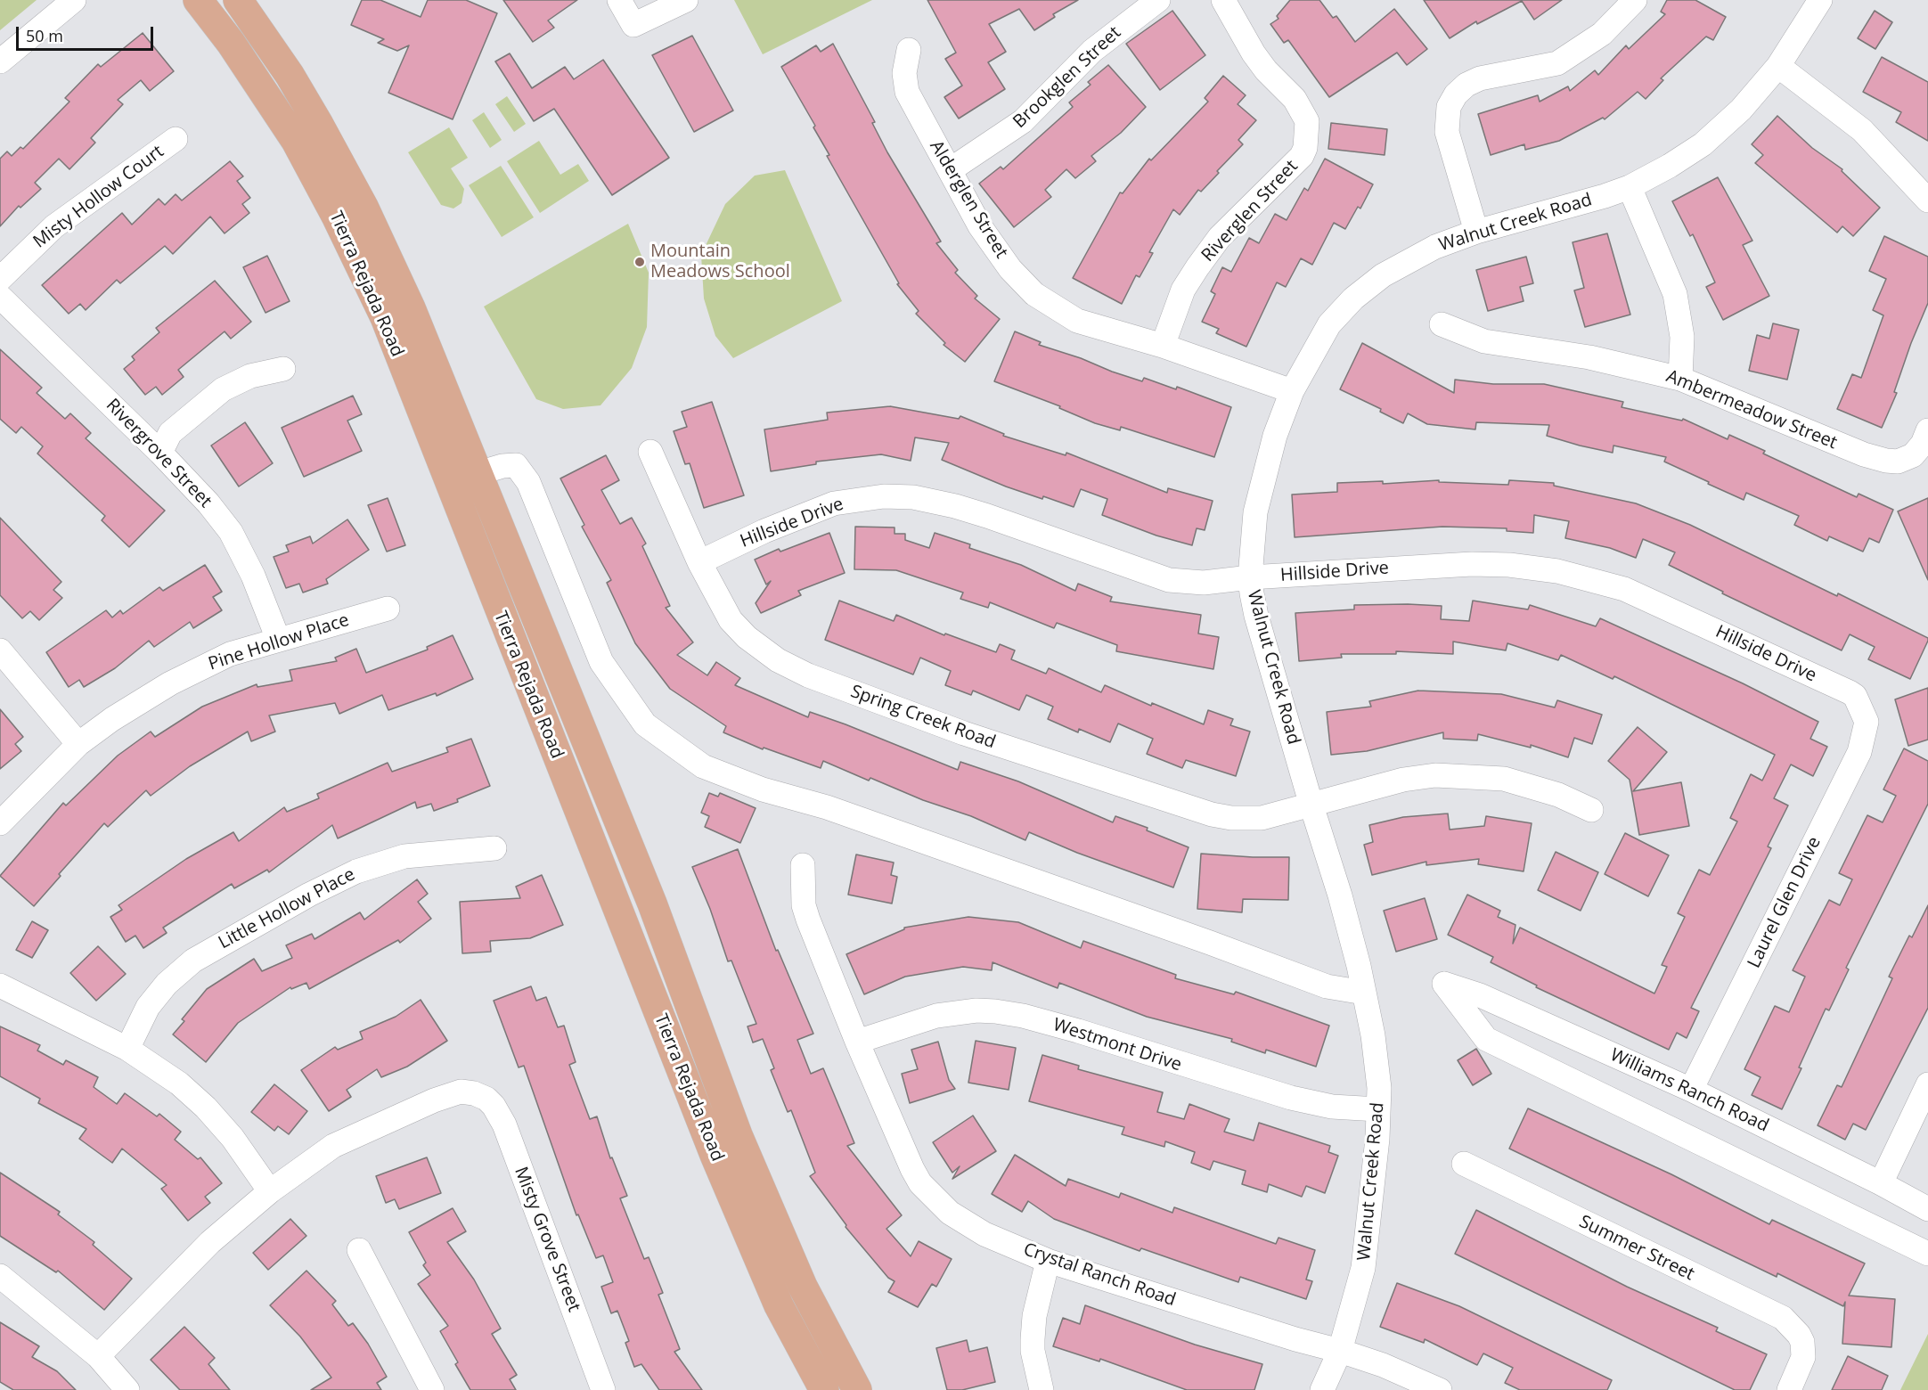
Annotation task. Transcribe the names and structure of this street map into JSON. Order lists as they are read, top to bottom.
{
  "streets": {
    "main road": ["Tierra Rejada Road"],
    "street": [
      "Brookglen Street",
      "Misty Hollow Court",
      "Alderglen Street",
      "Riverglen Street",
      "Walnut Creek Road",
      "Ambermeadow Street",
      "Rivergrove Street",
      "Hillside Drive",
      "Pine Hollow Place",
      "Spring Creek Road",
      "Laurel Glen Drive",
      "Little Hollow Place",
      "Westmont Drive",
      "Williams Ranch Road",
      "Misty Grove Street",
      "Summer Street",
      "Crystal Ranch Road"
    ]
  },
  "crossings": [
    ["Brookglen Street", "Alderglen Street"],
    ["Alderglen Street", "Riverglen Street"],
    ["Alderglen Street", "Walnut Creek Road"],
    ["Walnut Creek Road", "Hillside Drive"],
    ["Walnut Creek Road", "Spring Creek Road"],
    ["Walnut Creek Road", "Westmont Drive"],
    ["Walnut Creek Road", "Crystal Ranch Road"],
    ["Rivergrove Street", "Pine Hollow Place"],
    ["Hillside Drive", "Spring Creek Road"],
    ["Hillside Drive", "Laurel Glen Drive"],
    ["Laurel Glen Drive", "Williams Ranch Road"],
    ["Westmont Drive", "Crystal Ranch Road"]
  ],
  "places": ["Mountain Meadows School"],
  "scale_bar": "50 m"
}
